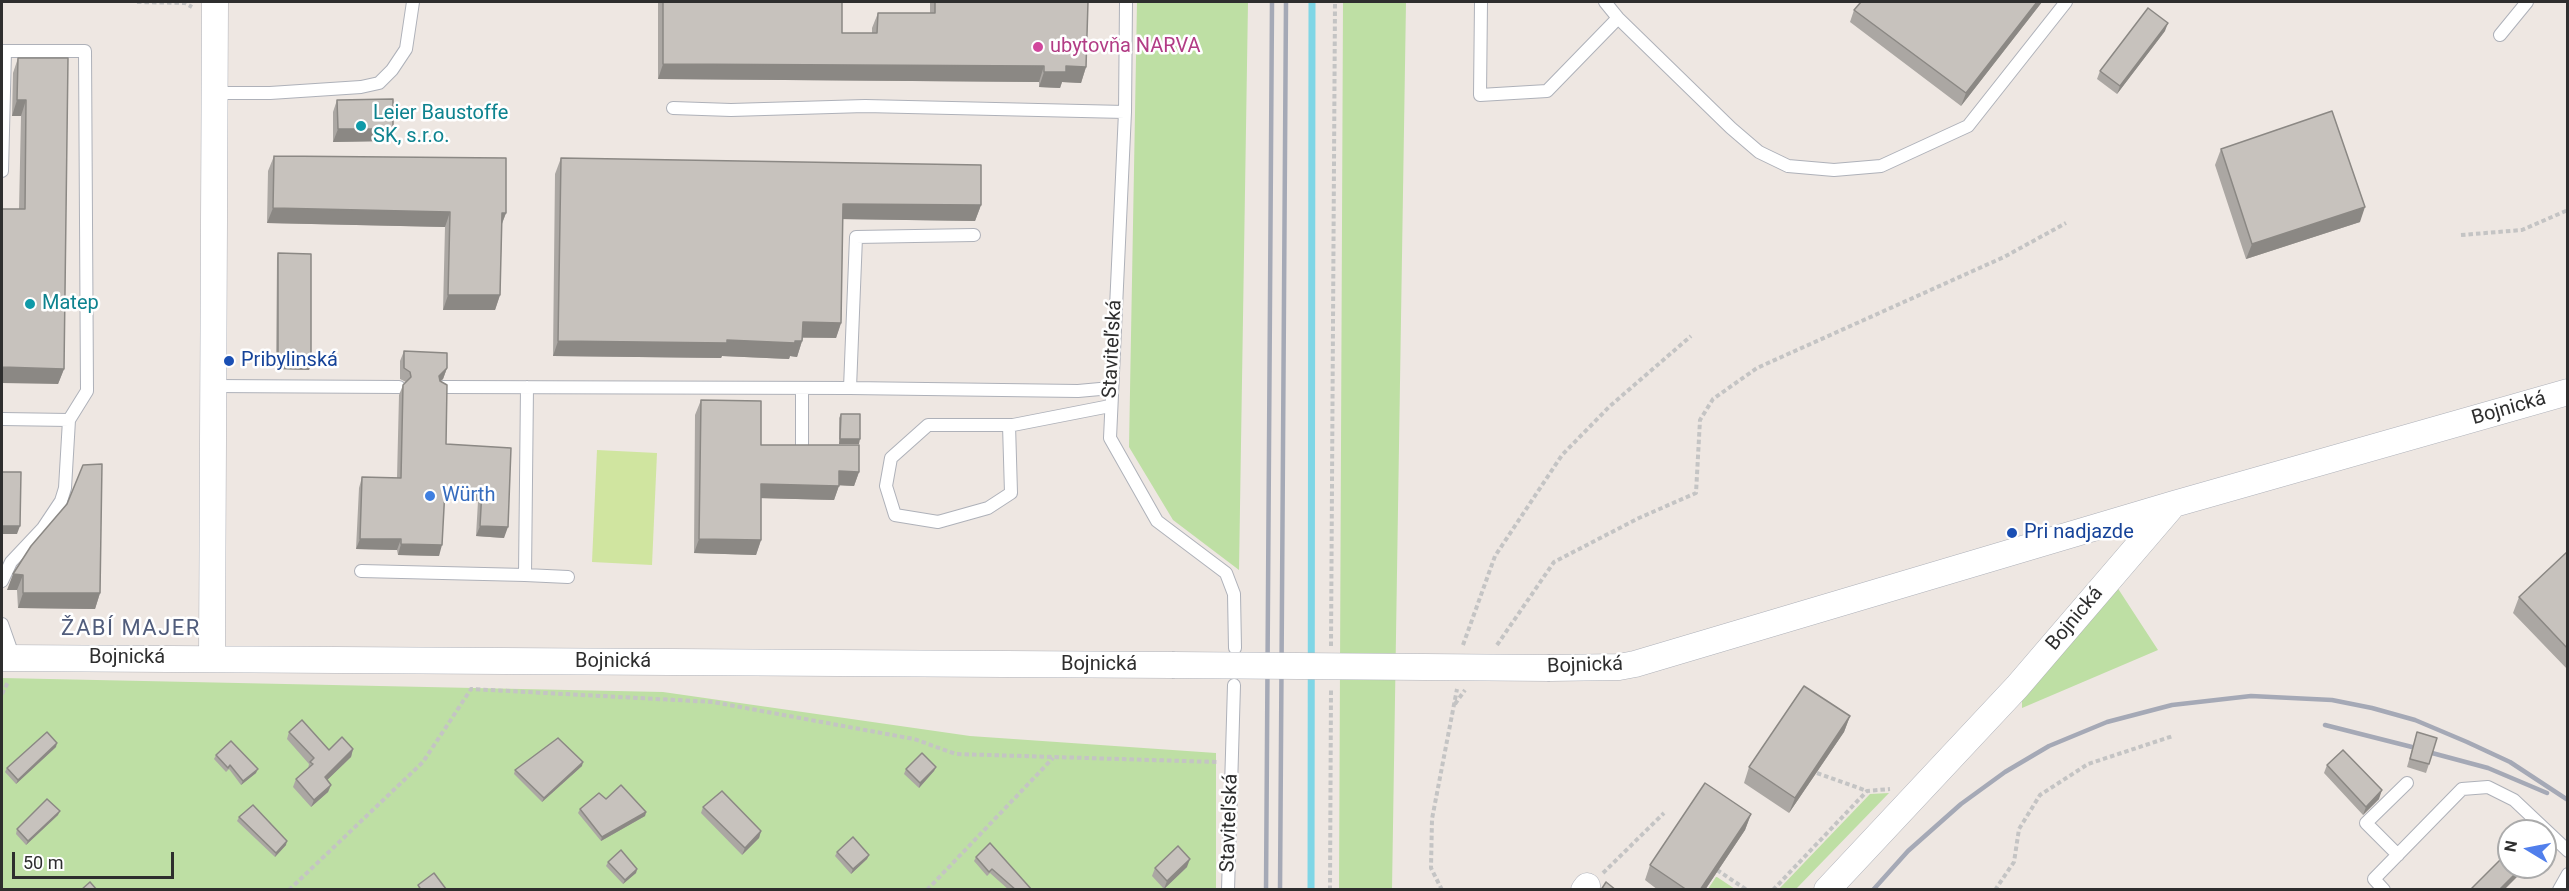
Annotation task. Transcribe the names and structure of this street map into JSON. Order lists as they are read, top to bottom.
{
  "streets": {
    "street": ["Bojnická"],
    "lane": ["Staviteľská"]
  },
  "districts": ["ŽABÍ MAJER"],
  "places": [
    "ubytovňa NARVA",
    "Leier Baustoffe SK, s.r.o.",
    "Matep",
    "Pribylinská",
    "Würth",
    "Pri nadjazde"
  ],
  "scale_bar": "50 m",
  "north": "left"
}
